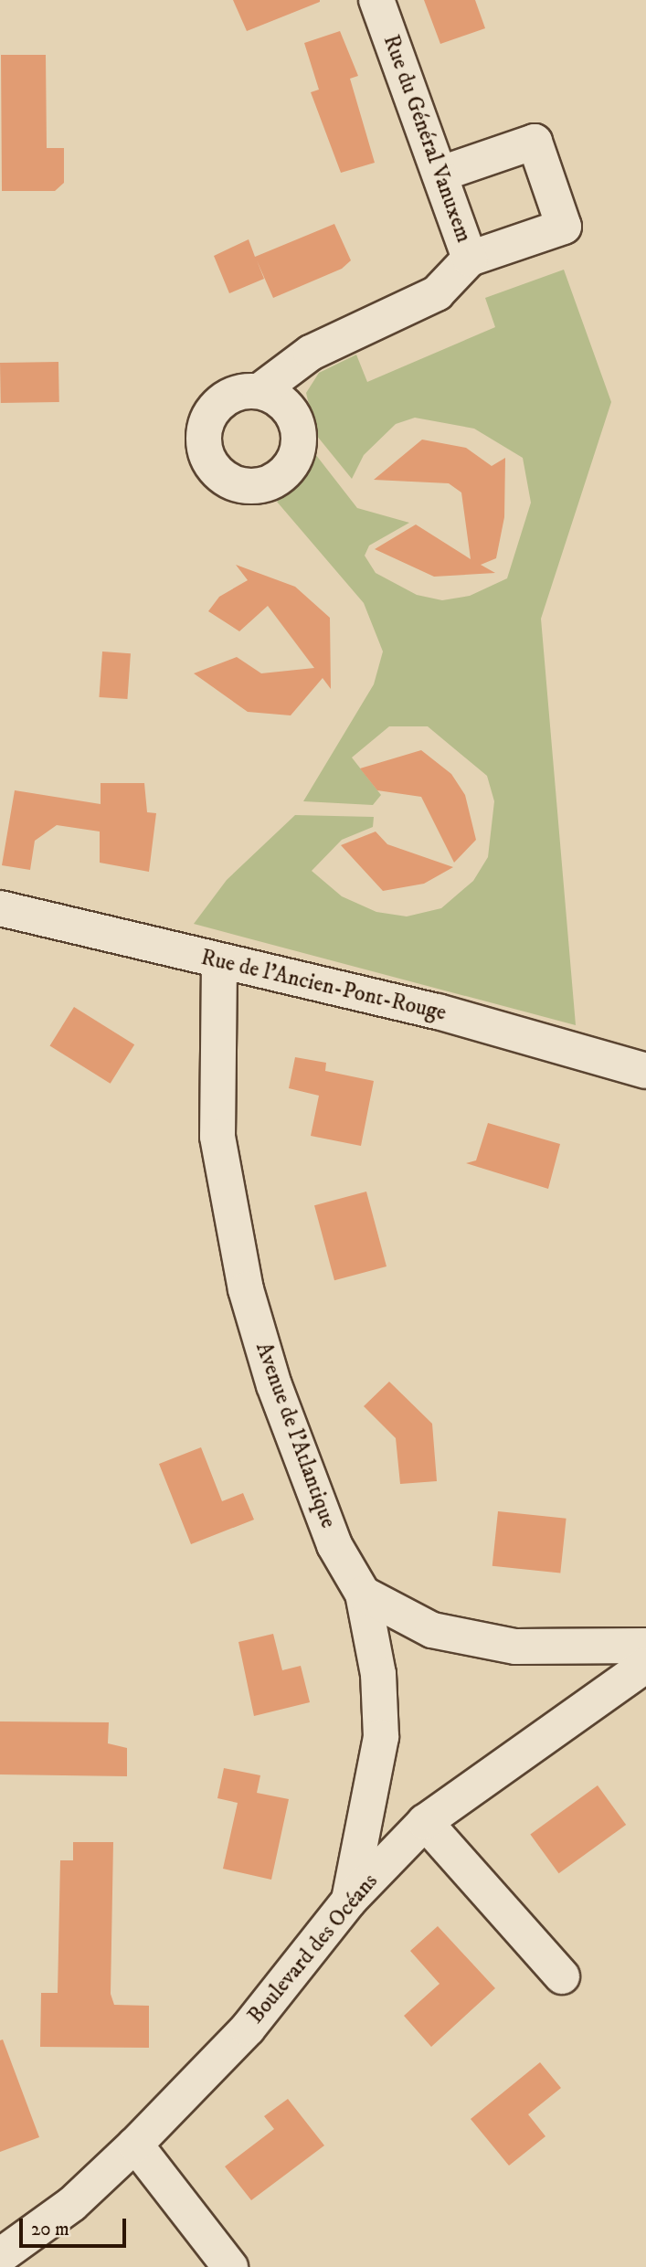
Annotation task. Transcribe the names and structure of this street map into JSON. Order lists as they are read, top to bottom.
{
  "streets": {
    "street": [
      "Rue du Général Vanuxem",
      "Rue de l'Ancien-Pont-Rouge",
      "Avenue de l'Atlantique",
      "Boulevard des Océans"
    ]
  },
  "crossings": [
    ["Rue de l'Ancien-Pont-Rouge", "Avenue de l'Atlantique"],
    ["Avenue de l'Atlantique", "Boulevard des Océans"]
  ],
  "scale_bar": "20 m"
}
